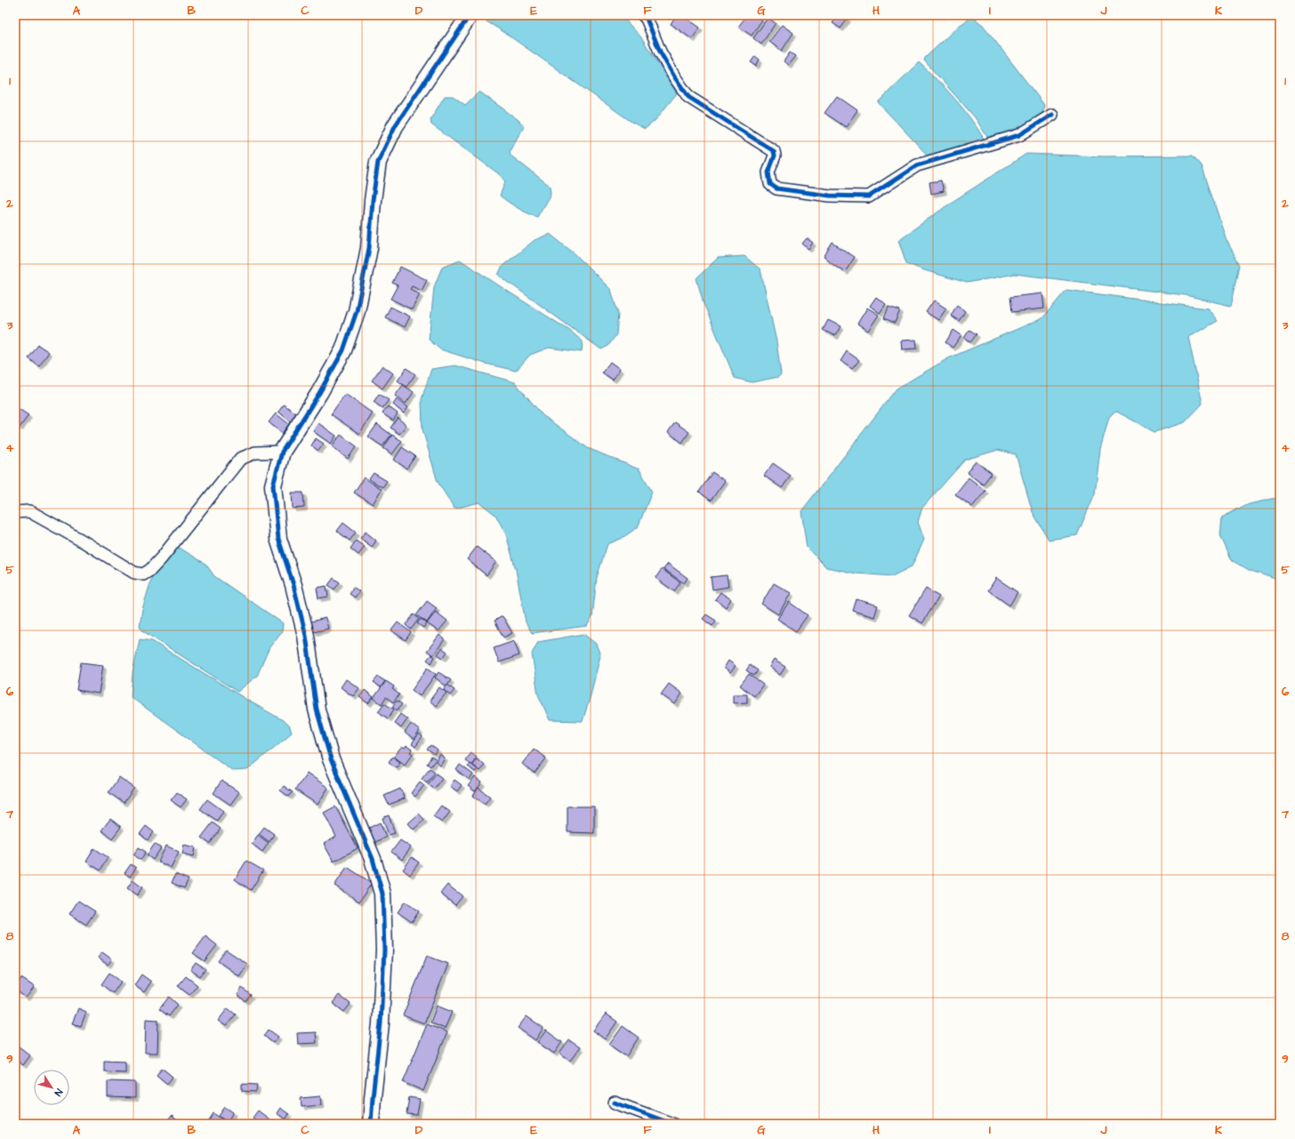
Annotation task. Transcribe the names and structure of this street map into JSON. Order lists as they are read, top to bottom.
{
  "north": "bottom right",
  "grid": {
    "columns": [
      "A",
      "B",
      "C",
      "D",
      "E",
      "F",
      "G",
      "H",
      "I",
      "J",
      "K"
    ],
    "rows": [
      "1",
      "2",
      "3",
      "4",
      "5",
      "6",
      "7",
      "8",
      "9"
    ]
  }
}
